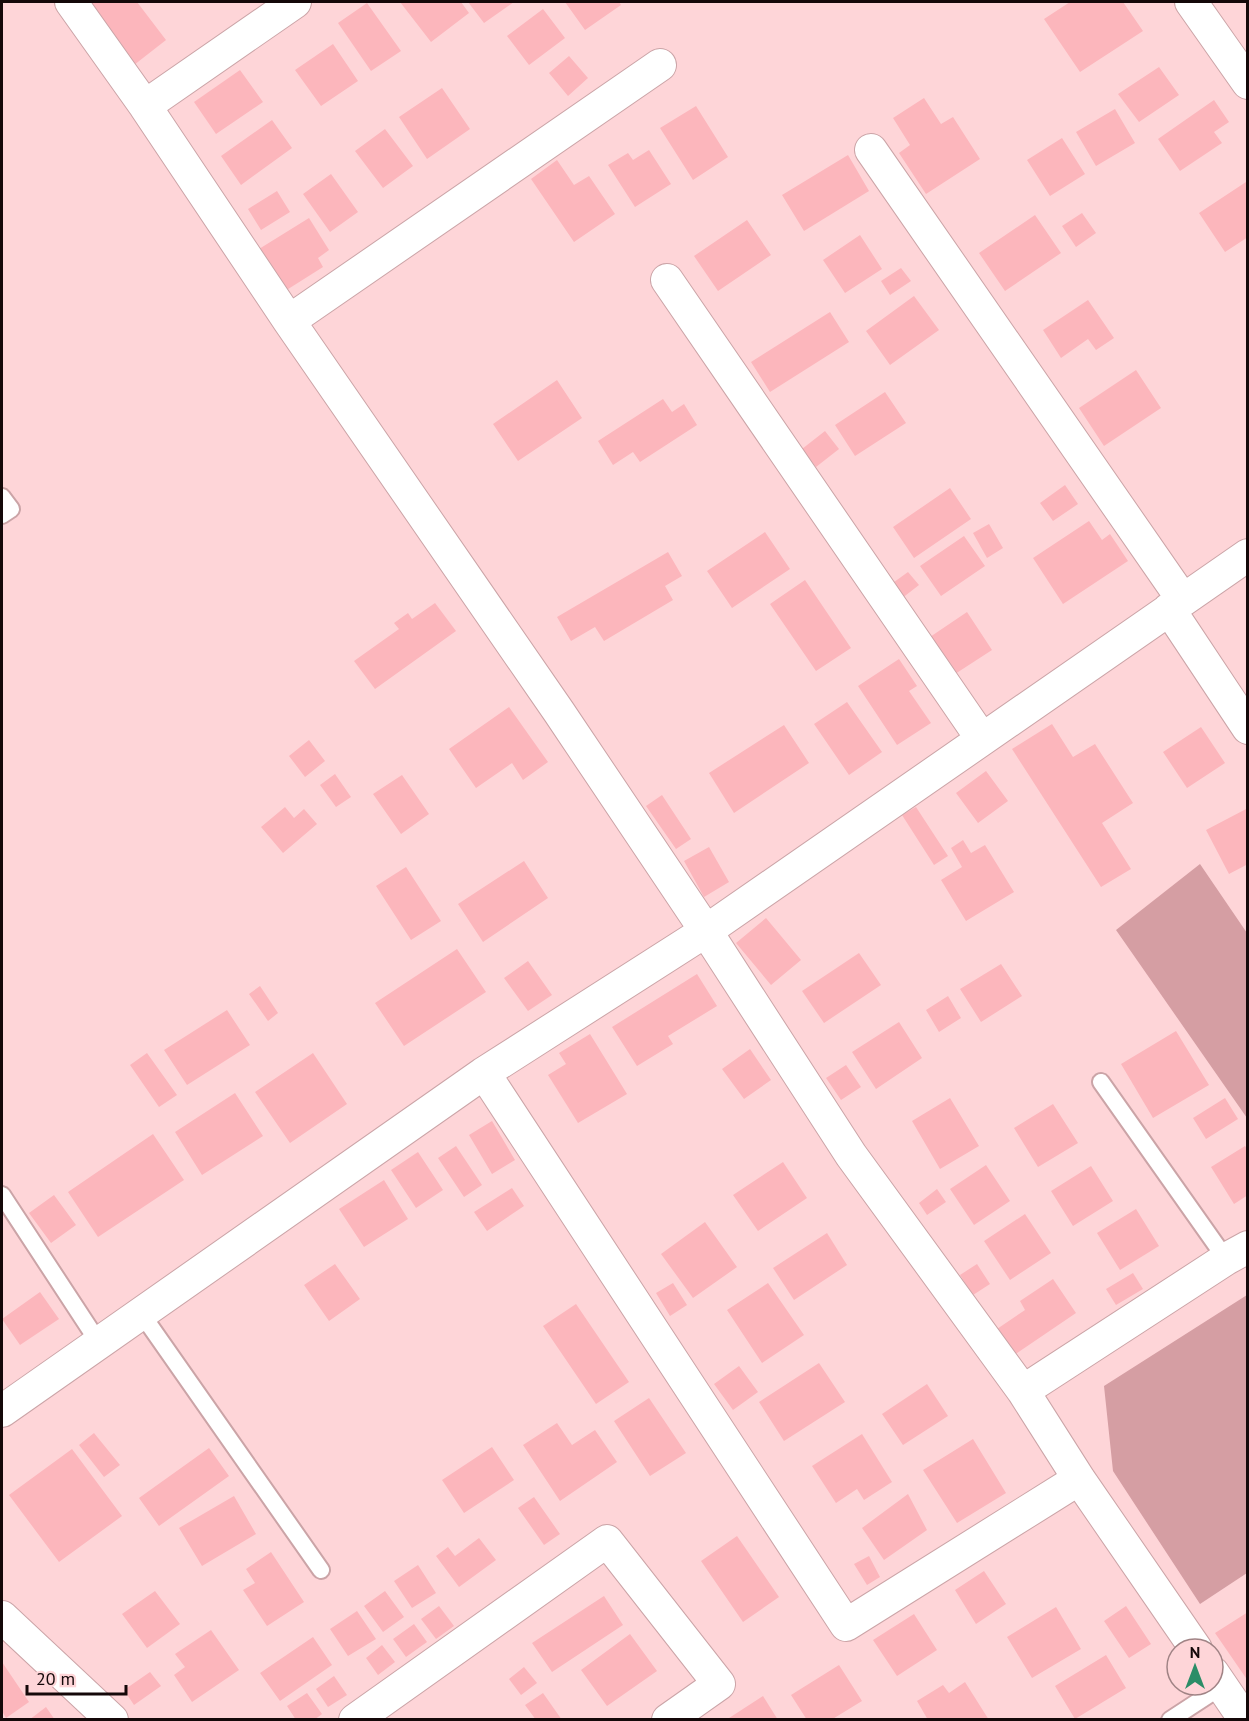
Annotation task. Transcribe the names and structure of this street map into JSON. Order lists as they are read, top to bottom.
{
  "scale_bar": "20 m",
  "north": "top"
}
